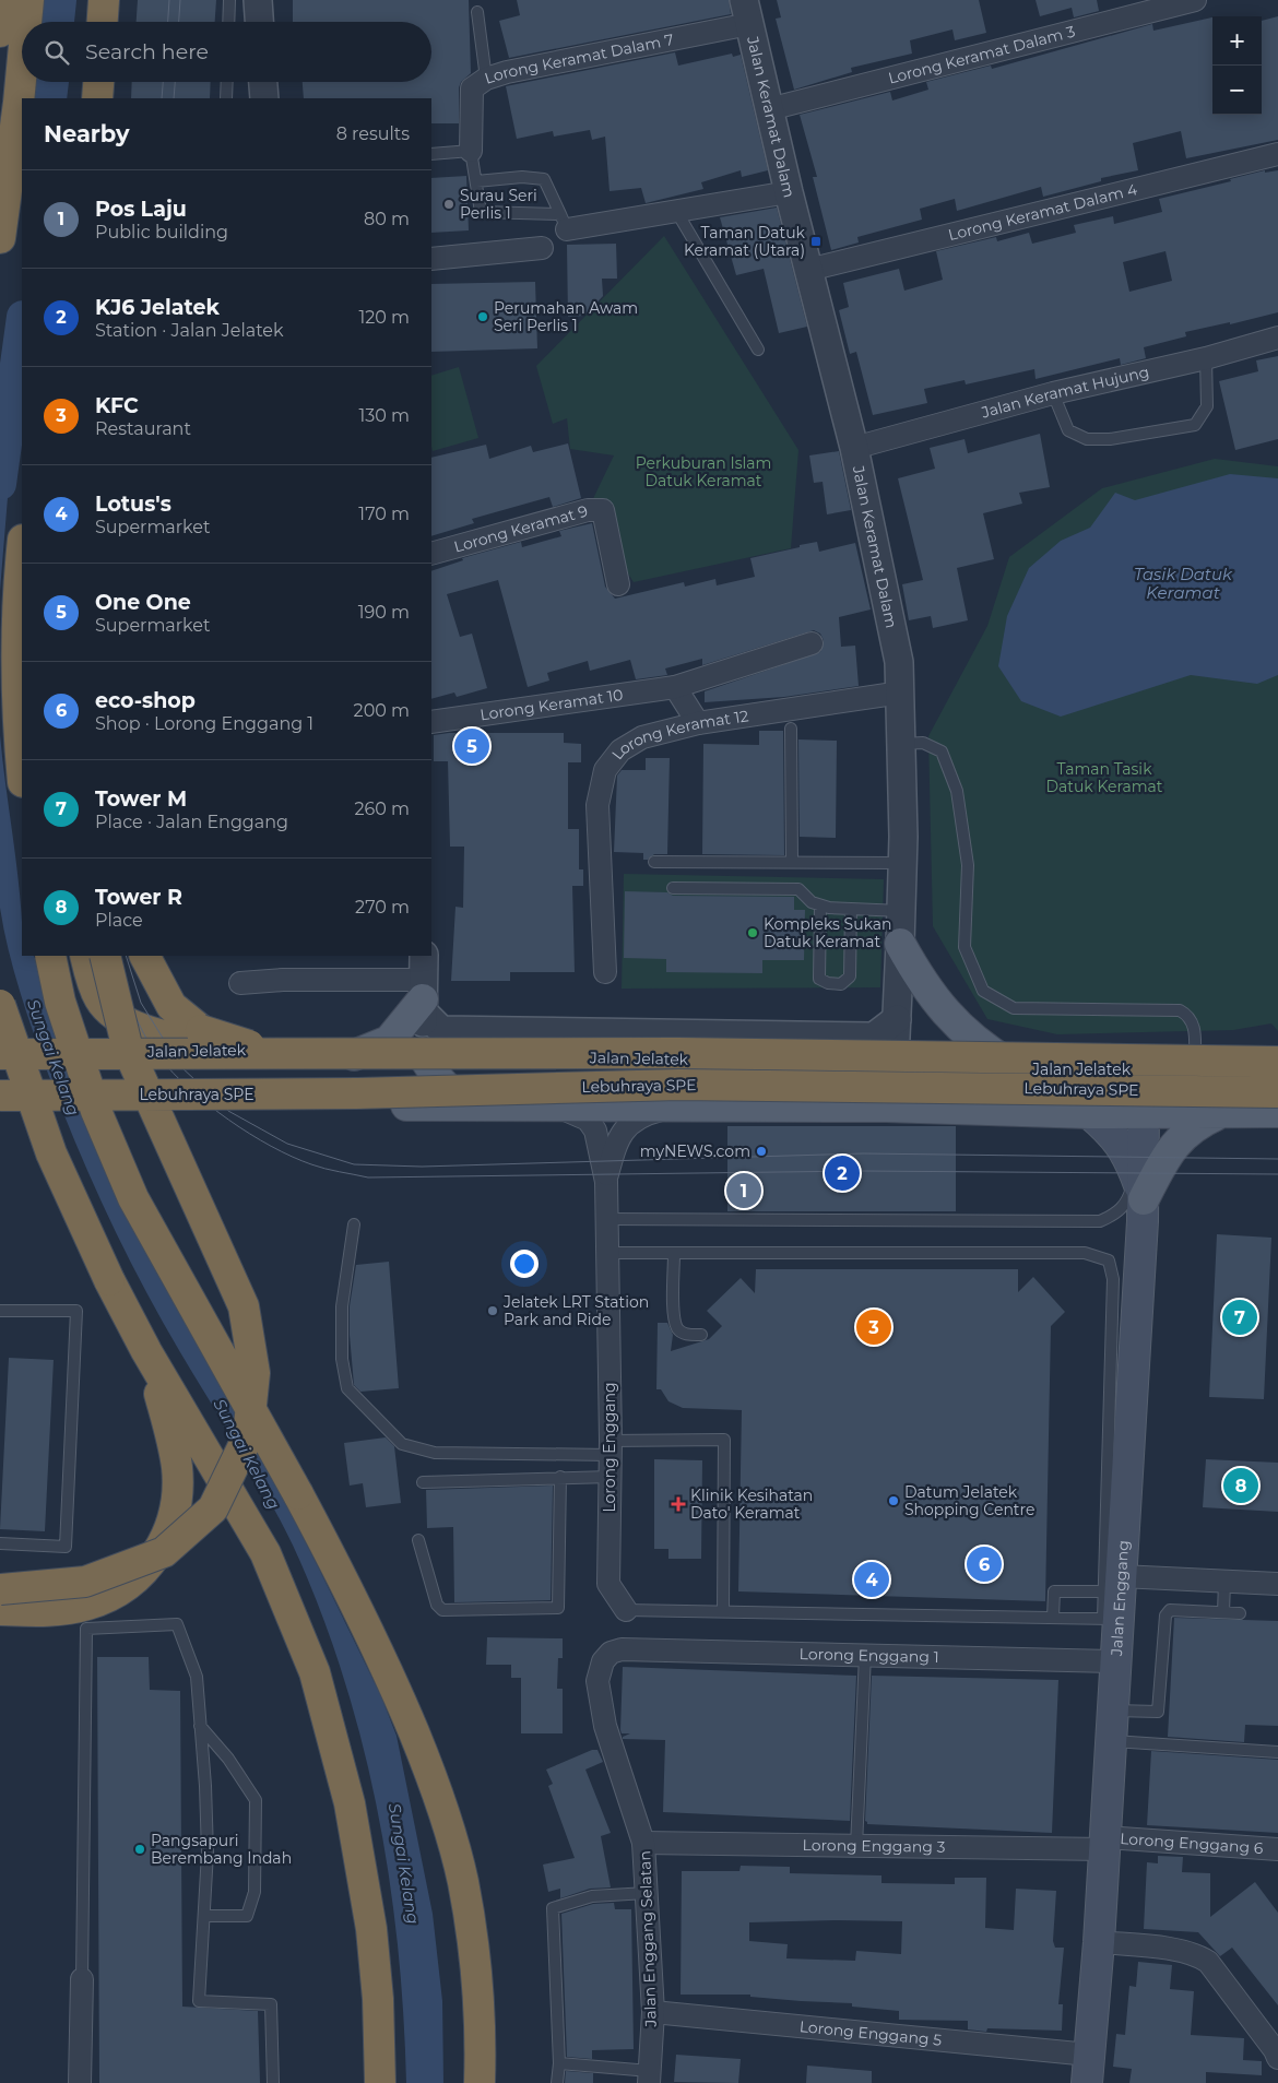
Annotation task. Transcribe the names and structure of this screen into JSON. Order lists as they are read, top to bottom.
{
  "streets": {
    "highway": ["Lebuhraya SPE"],
    "main road": ["Jalan Jelatek", "Jalan Enggang"],
    "street": [
      "Lorong Keramat Dalam 3",
      "Lorong Keramat Dalam 7",
      "Jalan Keramat Dalam",
      "Lorong Keramat Dalam 4",
      "Jalan Keramat Hujung",
      "Lorong Keramat 9",
      "Lorong Keramat 10",
      "Lorong Keramat 12",
      "Lorong Enggang",
      "Lorong Enggang 1",
      "Lorong Enggang 6",
      "Lorong Enggang 3",
      "Jalan Enggang Selatan",
      "Lorong Enggang 5"
    ]
  },
  "crossings": [
    ["Lorong Keramat Dalam 3", "Jalan Keramat Dalam"],
    ["Lorong Keramat Dalam 7", "Jalan Keramat Dalam"],
    ["Jalan Keramat Dalam", "Lorong Keramat Dalam 4"],
    ["Jalan Keramat Dalam", "Jalan Keramat Hujung"],
    ["Jalan Keramat Dalam", "Lorong Keramat 12"],
    ["Jalan Keramat Dalam", "Jalan Jelatek"],
    ["Jalan Jelatek", "Lebuhraya SPE"],
    ["Lorong Enggang", "Jalan Enggang"],
    ["Jalan Enggang", "Lorong Enggang 1"],
    ["Jalan Enggang", "Lorong Enggang 6"],
    ["Jalan Enggang", "Lorong Enggang 3"],
    ["Jalan Enggang", "Lorong Enggang 5"],
    ["Lorong Enggang 1", "Jalan Enggang Selatan"],
    ["Lorong Enggang 6", "Lorong Enggang 3"],
    ["Lorong Enggang 3", "Jalan Enggang Selatan"],
    ["Jalan Enggang Selatan", "Lorong Enggang 5"]
  ],
  "water": ["Tasik Datuk Keramat", "Sungai Kelang"],
  "parks": ["Perkuburan Islam Datuk Keramat", "Taman Tasik Datuk Keramat"],
  "places": {
    "other": [
      "Surau Seri Perlis 1",
      "Perumahan Awam Seri Perlis 1",
      "Kompleks Sukan Datuk Keramat",
      "myNEWS.com",
      "Jelatek LRT Station Park and Ride",
      "Datum Jelatek Shopping Centre",
      "Pangsapuri Berembang Indah"
    ],
    "transit": ["Taman Datuk Keramat (Utara)"],
    "health": ["Klinik Kesihatan Dato' Keramat"]
  },
  "page": {
    "map_buttons": ["+", "−"],
    "search": "Search here",
    "heading": ["Nearby", "8 results"],
    "list": [
      {
        "mark": "1",
        "name": "Pos Laju",
        "note": "Public building",
        "value": "80 m"
      },
      {
        "mark": "2",
        "name": "KJ6 Jelatek",
        "note": "Station · Jalan Jelatek",
        "value": "120 m"
      },
      {
        "mark": "3",
        "name": "KFC",
        "note": "Restaurant",
        "value": "130 m"
      },
      {
        "mark": "4",
        "name": "Lotus's",
        "note": "Supermarket",
        "value": "170 m"
      },
      {
        "mark": "5",
        "name": "One One",
        "note": "Supermarket",
        "value": "190 m"
      },
      {
        "mark": "6",
        "name": "eco-shop",
        "note": "Shop · Lorong Enggang 1",
        "value": "200 m"
      },
      {
        "mark": "7",
        "name": "Tower M",
        "note": "Place · Jalan Enggang",
        "value": "260 m"
      },
      {
        "mark": "8",
        "name": "Tower R",
        "note": "Place",
        "value": "270 m"
      }
    ],
    "pins": [
      "5",
      "2",
      "1",
      "7",
      "3",
      "8",
      "6",
      "4"
    ]
  }
}
